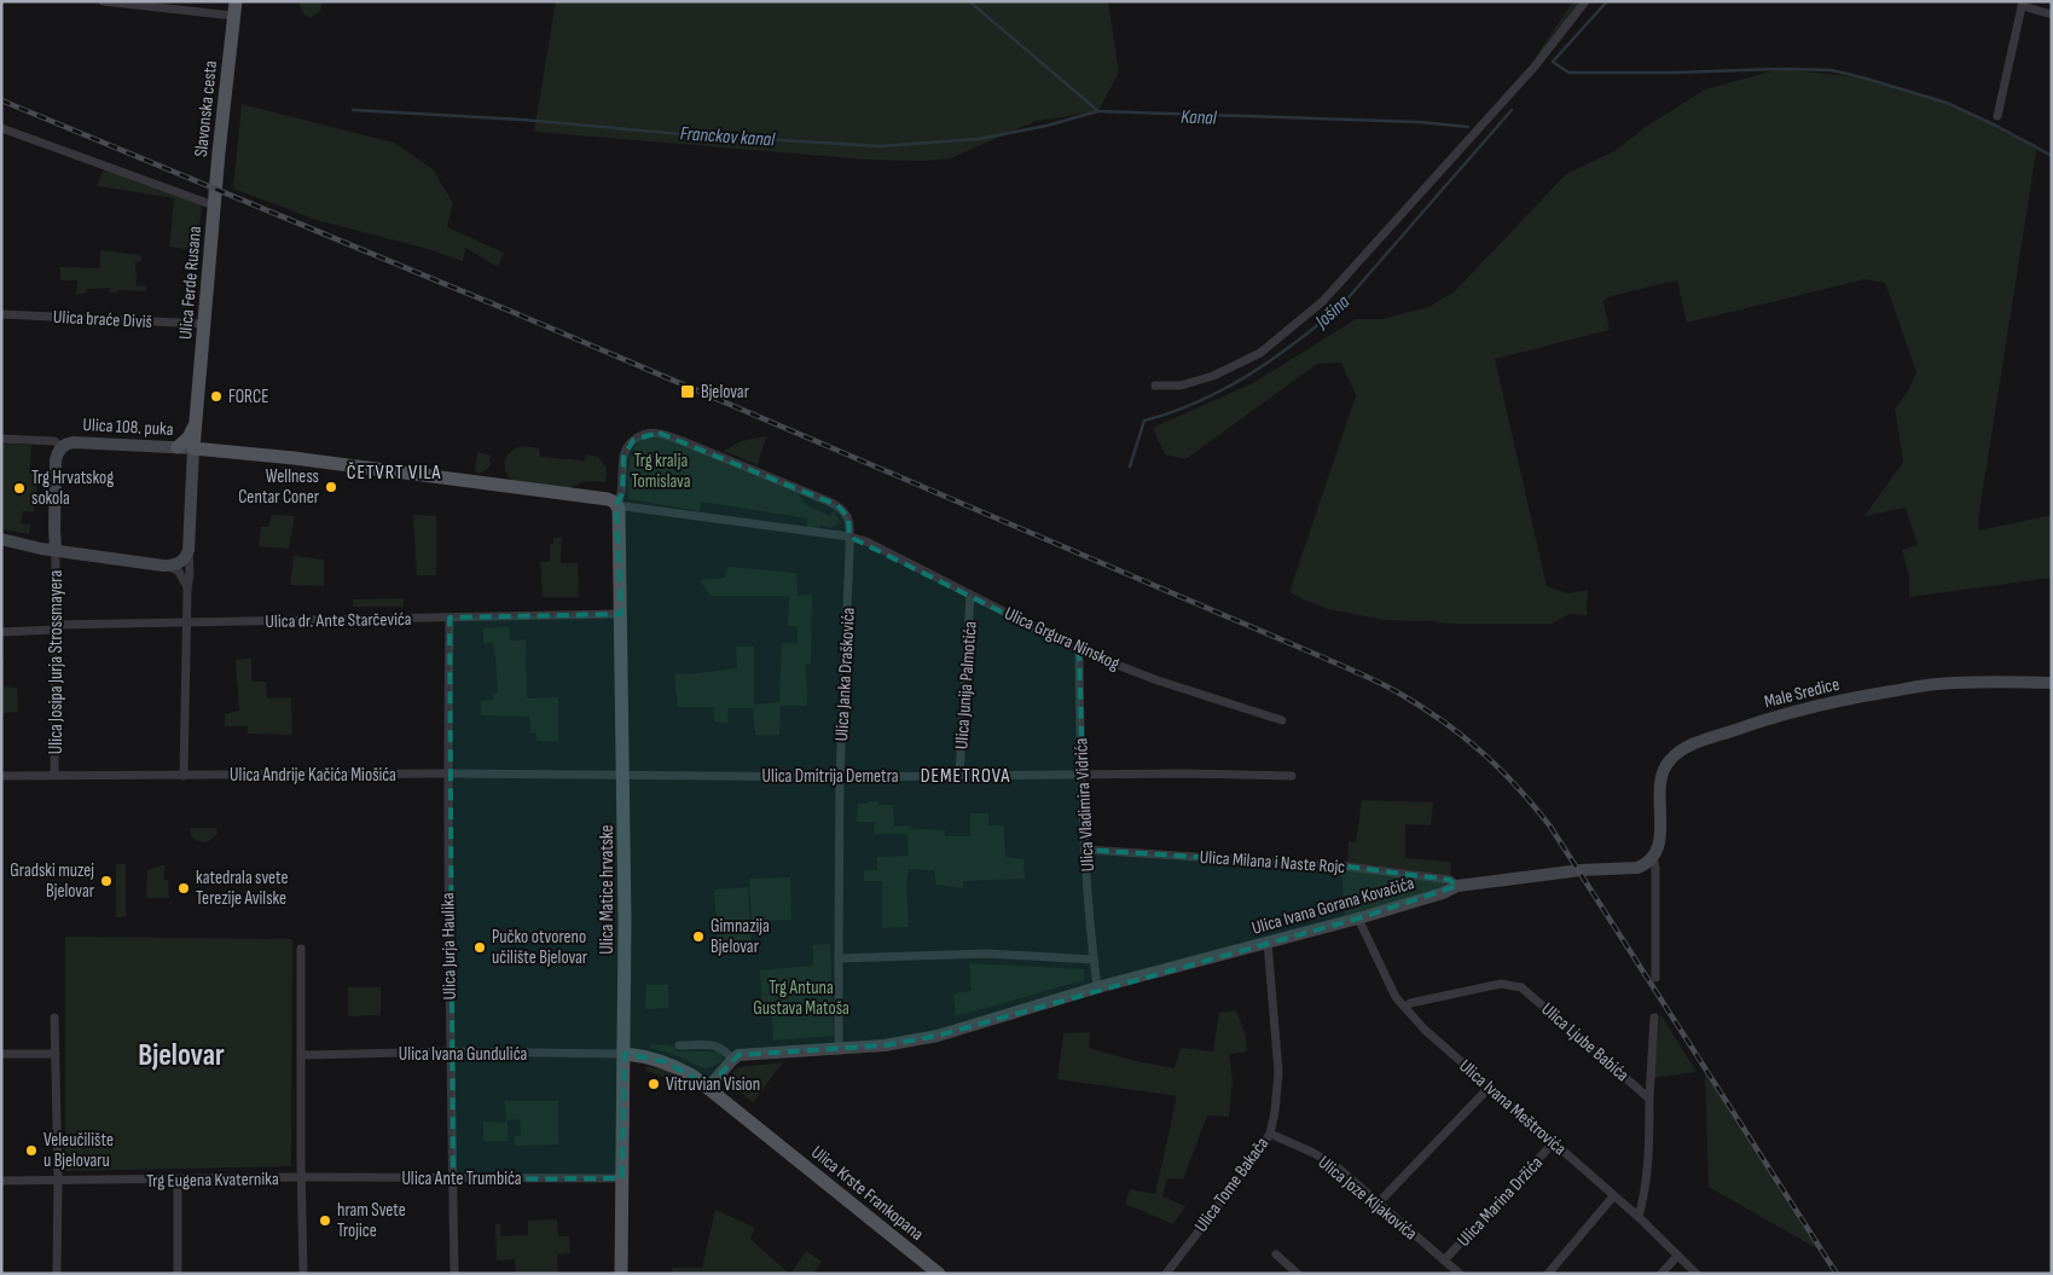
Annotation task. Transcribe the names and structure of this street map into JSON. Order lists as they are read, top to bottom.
{
  "streets": {
    "main road": [
      "Slavonska cesta",
      "Ulica Ferde Rusana",
      "Ulica Matice hrvatske",
      "Ulica Krste Frankopana"
    ],
    "street": [
      "Ulica braće Diviš",
      "Ulica 108. puka",
      "Ulica dr. Ante Starčevića",
      "Ulica Grgura Ninskog",
      "Ulica Josipa Jurja Strossmayera",
      "Ulica Janka Draškovića",
      "Ulica Junija Palmotića",
      "Male Sredice",
      "Ulica Andrije Kačića Miošića",
      "Ulica Dmitrija Demetra",
      "Ulica Vladimira Vidrića",
      "Ulica Milana i Naste Rojc",
      "Ulica Ivana Gorana Kovačića",
      "Ulica Jurja Haulika",
      "Ulica Ljube Babića",
      "Ulica Ivana Gundulića",
      "Ulica Ivana Meštrovića",
      "Ulica Ante Trumbića",
      "Trg Eugena Kvaternika",
      "Ulica Tome Bakača",
      "Ulica Joze Kljakovića",
      "Ulica Marina Držića"
    ]
  },
  "crossings": [
    ["Slavonska cesta", "Ulica Ferde Rusana"],
    ["Ulica Ferde Rusana", "Ulica braće Diviš"],
    ["Ulica Ferde Rusana", "Ulica 108. puka"],
    ["Ulica Ferde Rusana", "Ulica dr. Ante Starčevića"],
    ["Ulica Ferde Rusana", "Ulica Andrije Kačića Miošića"],
    ["Ulica dr. Ante Starčevića", "Ulica Josipa Jurja Strossmayera"],
    ["Ulica dr. Ante Starčevića", "Ulica Matice hrvatske"],
    ["Ulica dr. Ante Starčevića", "Ulica Jurja Haulika"],
    ["Ulica Grgura Ninskog", "Ulica Janka Draškovića"],
    ["Ulica Grgura Ninskog", "Ulica Junija Palmotića"],
    ["Ulica Grgura Ninskog", "Ulica Vladimira Vidrića"],
    ["Ulica Josipa Jurja Strossmayera", "Ulica Andrije Kačića Miošića"],
    ["Ulica Janka Draškovića", "Ulica Dmitrija Demetra"],
    ["Ulica Junija Palmotića", "Ulica Dmitrija Demetra"],
    ["Male Sredice", "Ulica Ivana Gorana Kovačića"],
    ["Ulica Andrije Kačića Miošića", "Ulica Dmitrija Demetra"],
    ["Ulica Andrije Kačića Miošića", "Ulica Matice hrvatske"],
    ["Ulica Andrije Kačića Miošića", "Ulica Jurja Haulika"],
    ["Ulica Dmitrija Demetra", "Ulica Vladimira Vidrića"],
    ["Ulica Dmitrija Demetra", "Ulica Matice hrvatske"],
    ["Ulica Vladimira Vidrića", "Ulica Milana i Naste Rojc"],
    ["Ulica Milana i Naste Rojc", "Ulica Ivana Gorana Kovačića"],
    ["Ulica Matice hrvatske", "Ulica Ivana Gundulića"],
    ["Ulica Matice hrvatske", "Ulica Ante Trumbića"],
    ["Ulica Matice hrvatske", "Ulica Krste Frankopana"],
    ["Ulica Ivana Gorana Kovačića", "Ulica Ivana Meštrovića"],
    ["Ulica Ivana Gorana Kovačića", "Ulica Tome Bakača"],
    ["Ulica Jurja Haulika", "Ulica Ivana Gundulića"],
    ["Ulica Jurja Haulika", "Ulica Ante Trumbića"],
    ["Ulica Ljube Babića", "Ulica Ivana Meštrovića"],
    ["Ulica Ivana Gundulića", "Trg Eugena Kvaternika"],
    ["Ulica Ivana Gundulića", "Ulica Krste Frankopana"],
    ["Ulica Ivana Meštrovića", "Ulica Marina Držića"],
    ["Ulica Ante Trumbića", "Trg Eugena Kvaternika"],
    ["Ulica Tome Bakača", "Ulica Joze Kljakovića"],
    ["Ulica Joze Kljakovića", "Ulica Marina Držića"]
  ],
  "districts": ["ČETVRT VILA", "DEMETROVA", "Bjelovar"],
  "water": ["Kanal", "Franckov kanal", "Jošina"],
  "parks": ["Trg kralja Tomislava", "Trg Antuna Gustava Matoša"],
  "places": {
    "transit": ["Bjelovar"],
    "other": [
      "FORCE",
      "Wellness Centar Coner",
      "Trg Hrvatskog sokola",
      "Gradski muzej Bjelovar",
      "katedrala svete Terezije Avilske",
      "Gimnazija Bjelovar",
      "Pučko otvoreno učilište Bjelovar",
      "Vitruvian Vision",
      "Veleučilište u Bjelovaru",
      "hram Svete Trojice"
    ]
  }
}
